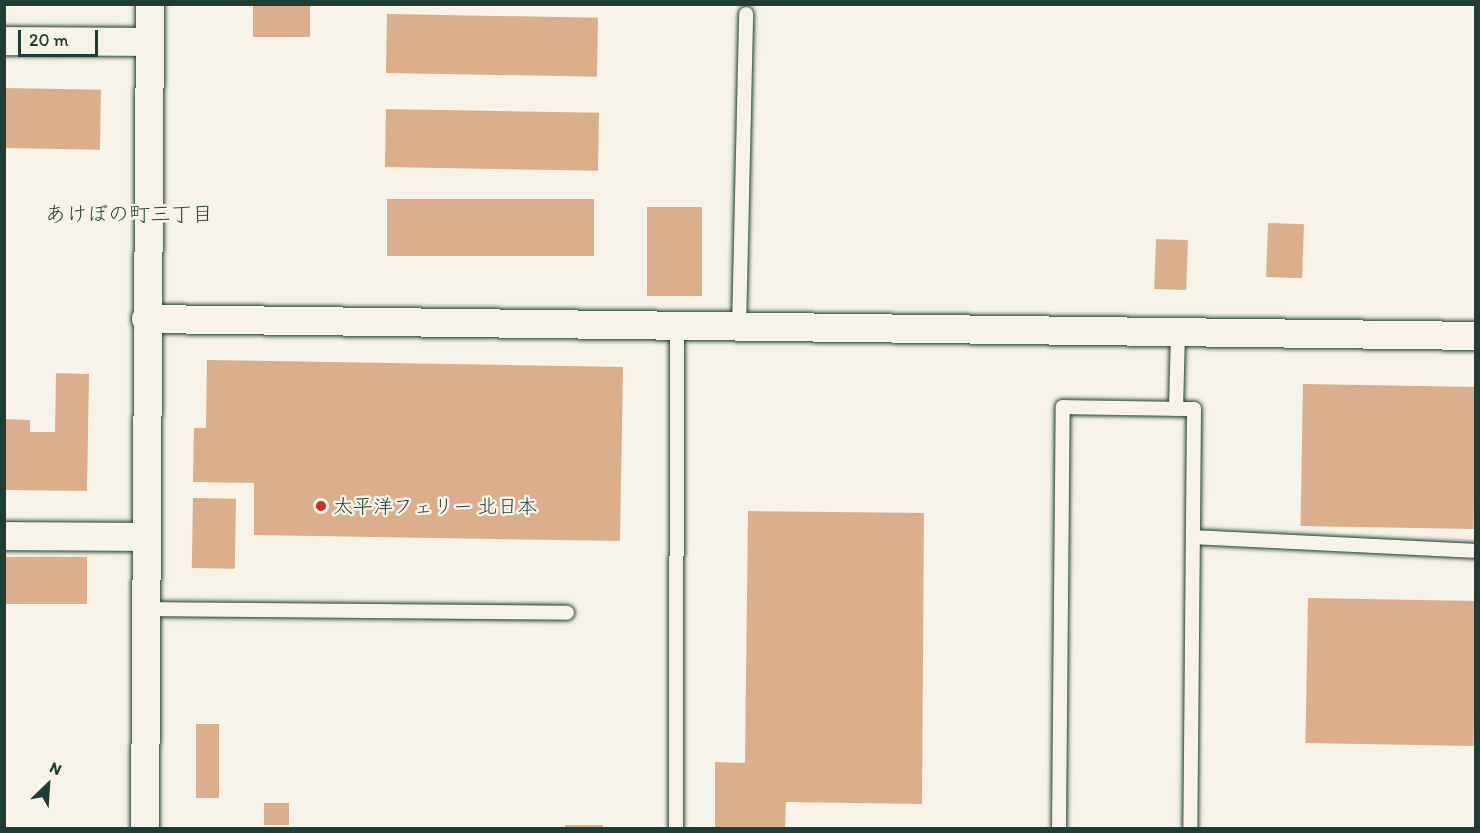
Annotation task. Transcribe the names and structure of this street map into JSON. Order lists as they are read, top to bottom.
{
  "districts": ["あけぼの町三丁目"],
  "places": ["太平洋フェリー 北日本"],
  "scale_bar": "20 m",
  "north": "top right"
}
